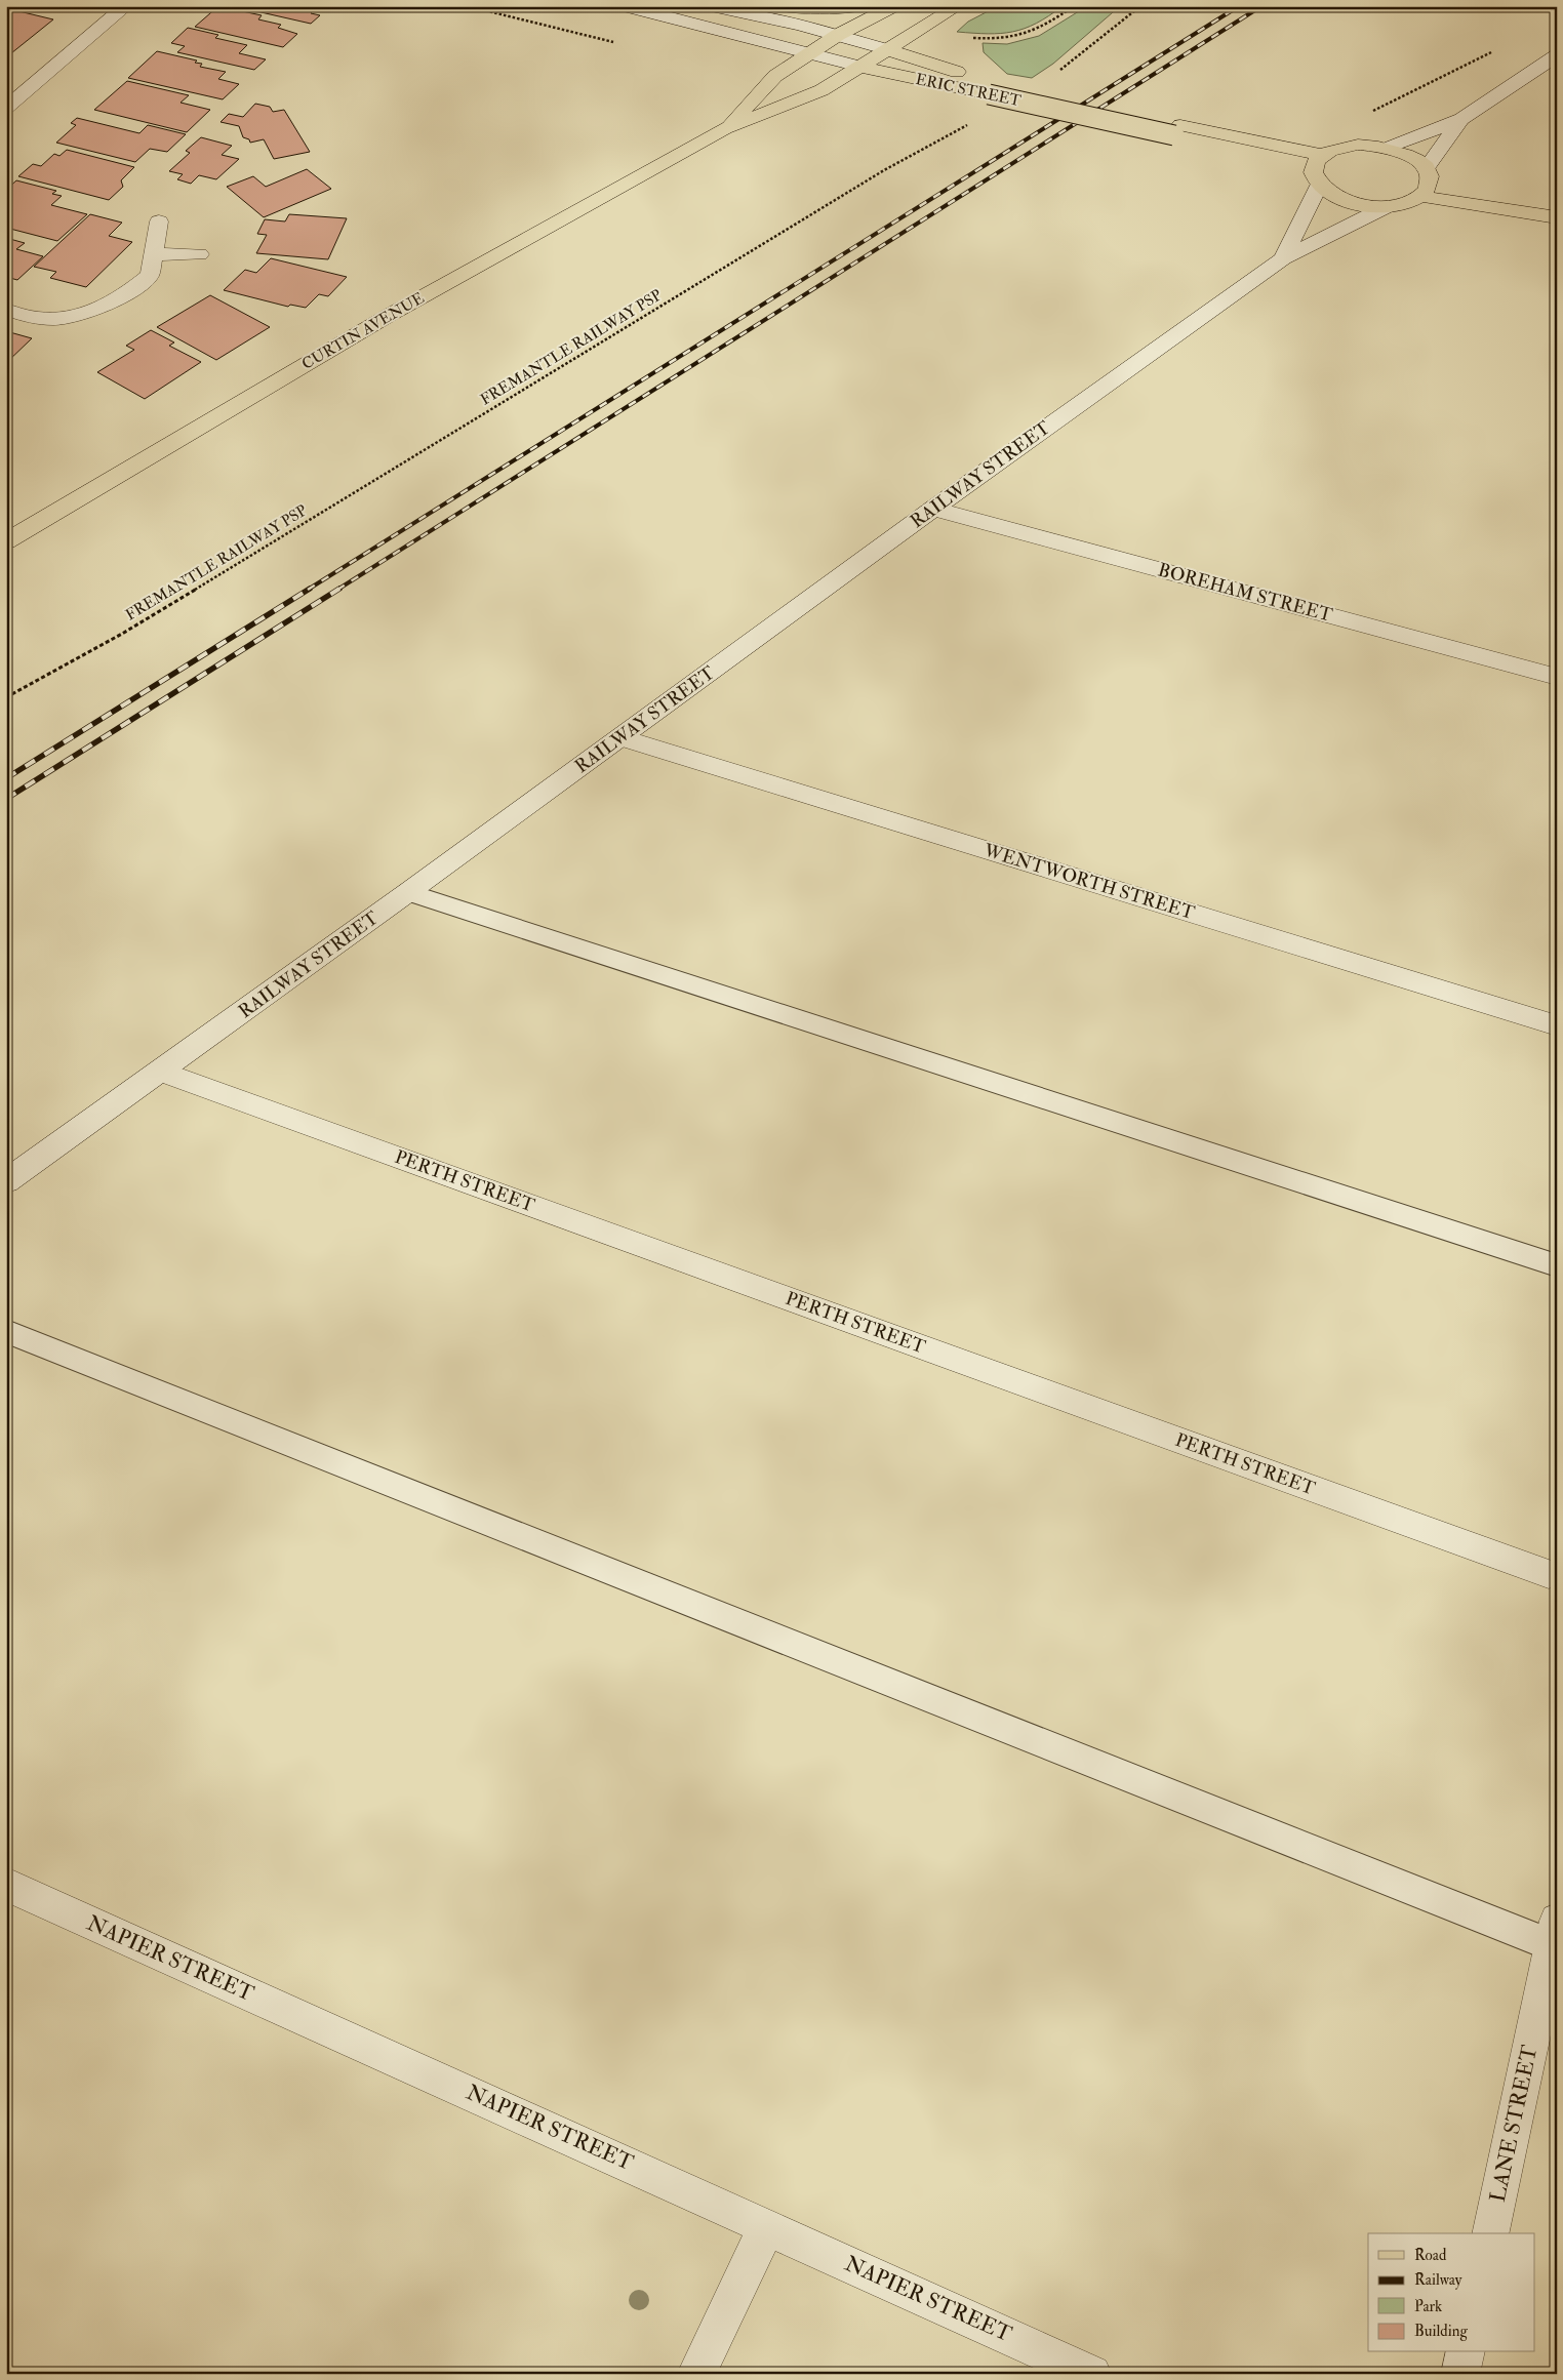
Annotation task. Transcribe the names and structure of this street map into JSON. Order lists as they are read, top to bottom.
{
  "streets": {
    "main road": ["ERIC STREET", "CURTIN AVENUE"],
    "street": [
      "RAILWAY STREET",
      "BOREHAM STREET",
      "WENTWORTH STREET",
      "PERTH STREET",
      "NAPIER STREET",
      "LANE STREET"
    ],
    "path": ["FREMANTLE RAILWAY PSP"]
  },
  "crossings": [
    ["ERIC STREET", "CURTIN AVENUE"],
    ["RAILWAY STREET", "BOREHAM STREET"],
    ["RAILWAY STREET", "WENTWORTH STREET"],
    ["RAILWAY STREET", "PERTH STREET"]
  ],
  "legend": [
    "Road",
    "Railway",
    "Park",
    "Building"
  ]
}
